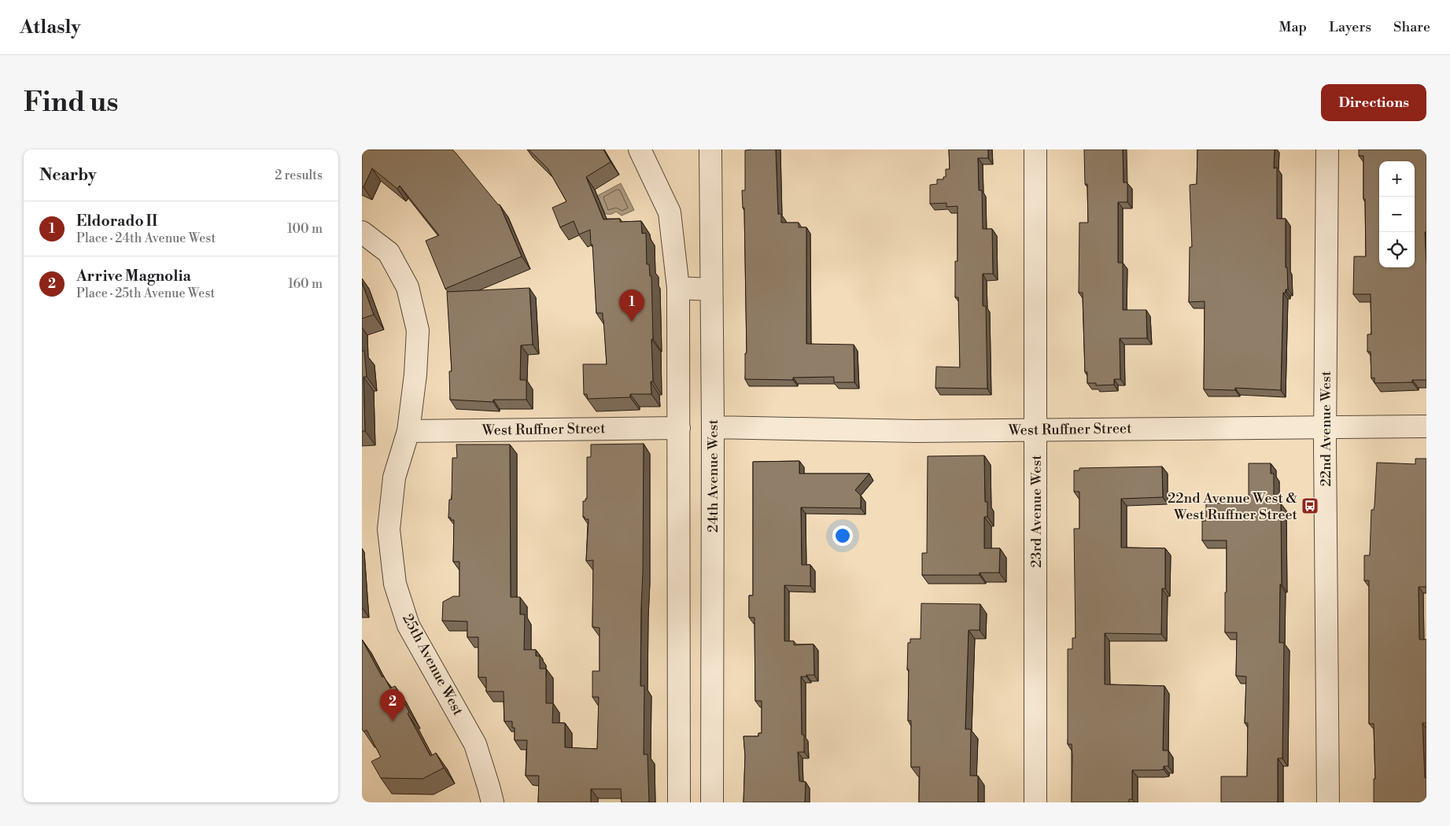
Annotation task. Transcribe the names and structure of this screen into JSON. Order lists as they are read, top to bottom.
{
  "streets": {
    "street": [
      "22nd Avenue West",
      "West Ruffner Street",
      "24th Avenue West",
      "23rd Avenue West",
      "25th Avenue West"
    ]
  },
  "crossings": [
    ["22nd Avenue West", "West Ruffner Street"],
    ["West Ruffner Street", "24th Avenue West"],
    ["West Ruffner Street", "23rd Avenue West"],
    ["West Ruffner Street", "25th Avenue West"]
  ],
  "places": {
    "bus stop": ["22nd Avenue West & West Ruffner Street"]
  },
  "page": {
    "header": "Atlasly",
    "nav": ["Map", "Layers", "Share"],
    "buttons": "Directions",
    "title": "Find us",
    "heading": ["Nearby", "2 results"],
    "map_buttons": ["+", "−"],
    "list": [
      {
        "mark": "1",
        "name": "Eldorado II",
        "note": "Place · 24th Avenue West",
        "value": "100 m"
      },
      {
        "mark": "2",
        "name": "Arrive Magnolia",
        "note": "Place · 25th Avenue West",
        "value": "160 m"
      }
    ],
    "pins": ["1", "2"]
  }
}
